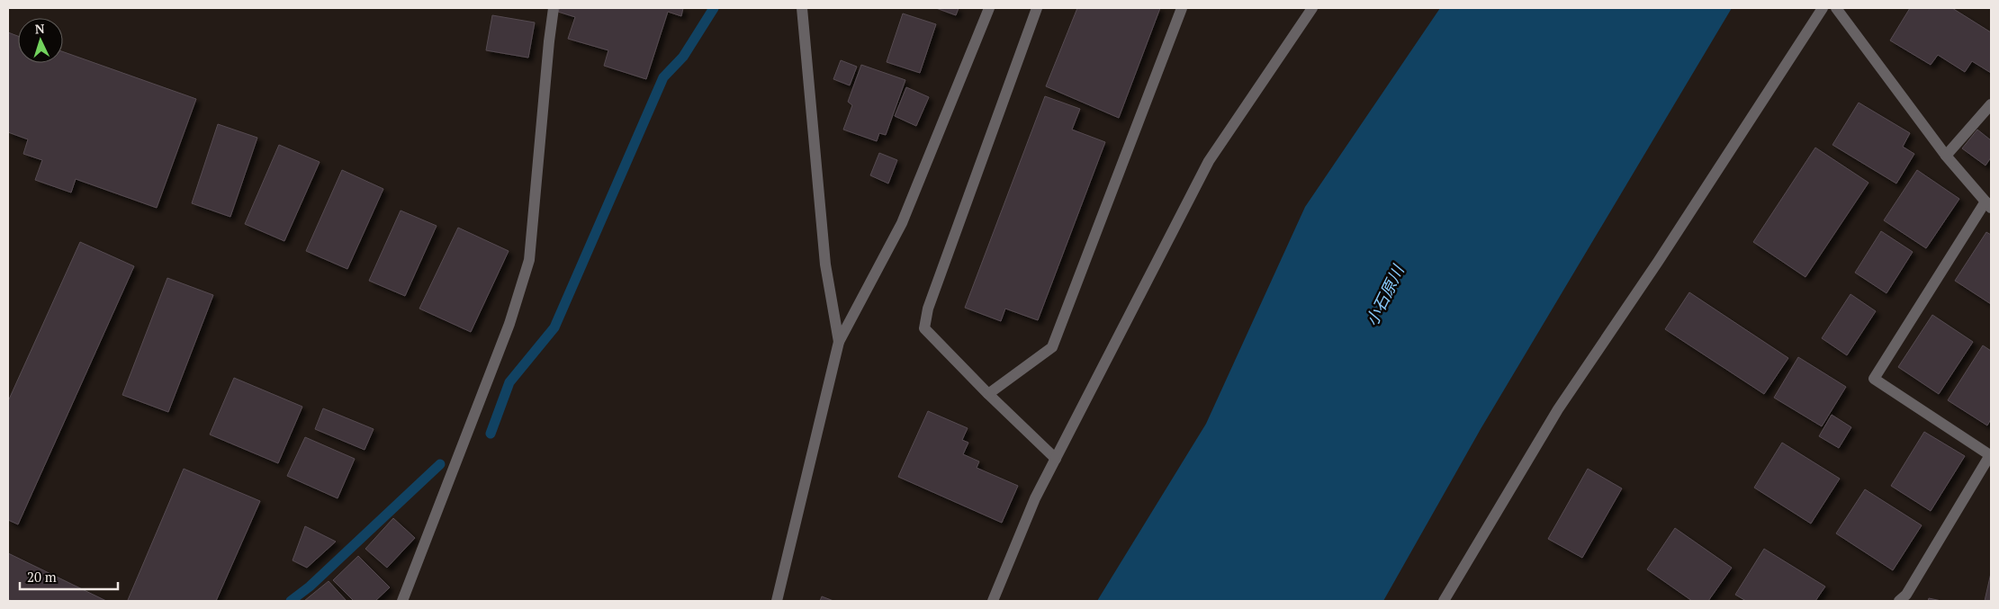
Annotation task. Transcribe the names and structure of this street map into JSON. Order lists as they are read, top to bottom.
{
  "water": ["小石原川"],
  "scale_bar": "20 m",
  "north": "top"
}
